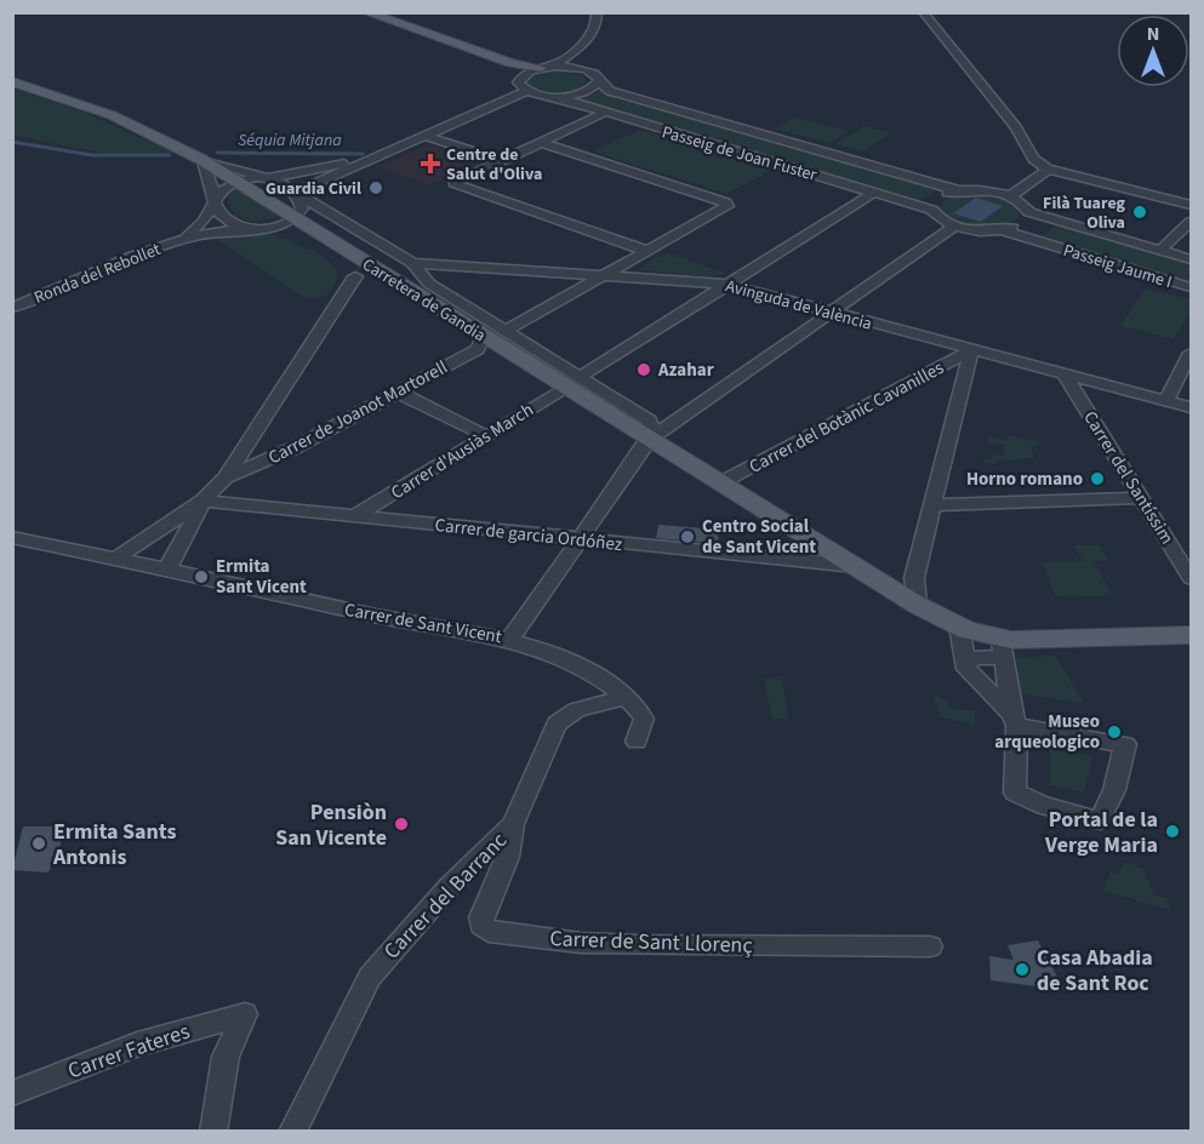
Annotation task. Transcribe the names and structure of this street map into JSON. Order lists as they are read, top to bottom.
{
  "streets": {
    "main road": ["Carretera de Gandia"],
    "street": [
      "Passeig de Joan Fuster",
      "Passeig Jaume I",
      "Ronda del Rebollet",
      "Avinguda de València",
      "Carrer de Joanot Martorell",
      "Carrer del Botànic Cavanilles",
      "Carrer d'Ausiàs March",
      "Carrer del Santíssim",
      "Carrer de garcia Ordóñez",
      "Carrer de Sant Vicent",
      "Carrer del Barranc",
      "Carrer de Sant Llorenç",
      "Carrer Fateres"
    ]
  },
  "crossings": [
    ["Passeig de Joan Fuster", "Passeig Jaume I"],
    ["Passeig de Joan Fuster", "Carrer d'Ausiàs March"],
    ["Ronda del Rebollet", "Carretera de Gandia"],
    ["Carretera de Gandia", "Avinguda de València"],
    ["Carretera de Gandia", "Carrer de Joanot Martorell"],
    ["Carretera de Gandia", "Carrer del Botànic Cavanilles"],
    ["Carretera de Gandia", "Carrer d'Ausiàs March"],
    ["Carretera de Gandia", "Carrer de garcia Ordóñez"],
    ["Avinguda de València", "Carrer del Botànic Cavanilles"],
    ["Avinguda de València", "Carrer d'Ausiàs March"],
    ["Avinguda de València", "Carrer del Santíssim"],
    ["Carrer d'Ausiàs March", "Carrer de garcia Ordóñez"],
    ["Carrer de Sant Vicent", "Carrer del Barranc"],
    ["Carrer del Barranc", "Carrer de Sant Llorenç"]
  ],
  "water": ["Séquia Mitjana"],
  "places": {
    "health": ["Centre de Salut d'Oliva"],
    "other": [
      "Guardia Civil",
      "Filà Tuareg Oliva",
      "Azahar",
      "Horno romano",
      "Centro Social de Sant Vicent",
      "Ermita Sant Vicent",
      "Museo arqueologico",
      "Pensiòn San Vicente",
      "Portal de la Verge Maria",
      "Ermita Sants Antonis",
      "Casa Abadia de Sant Roc"
    ]
  },
  "north": "top"
}
